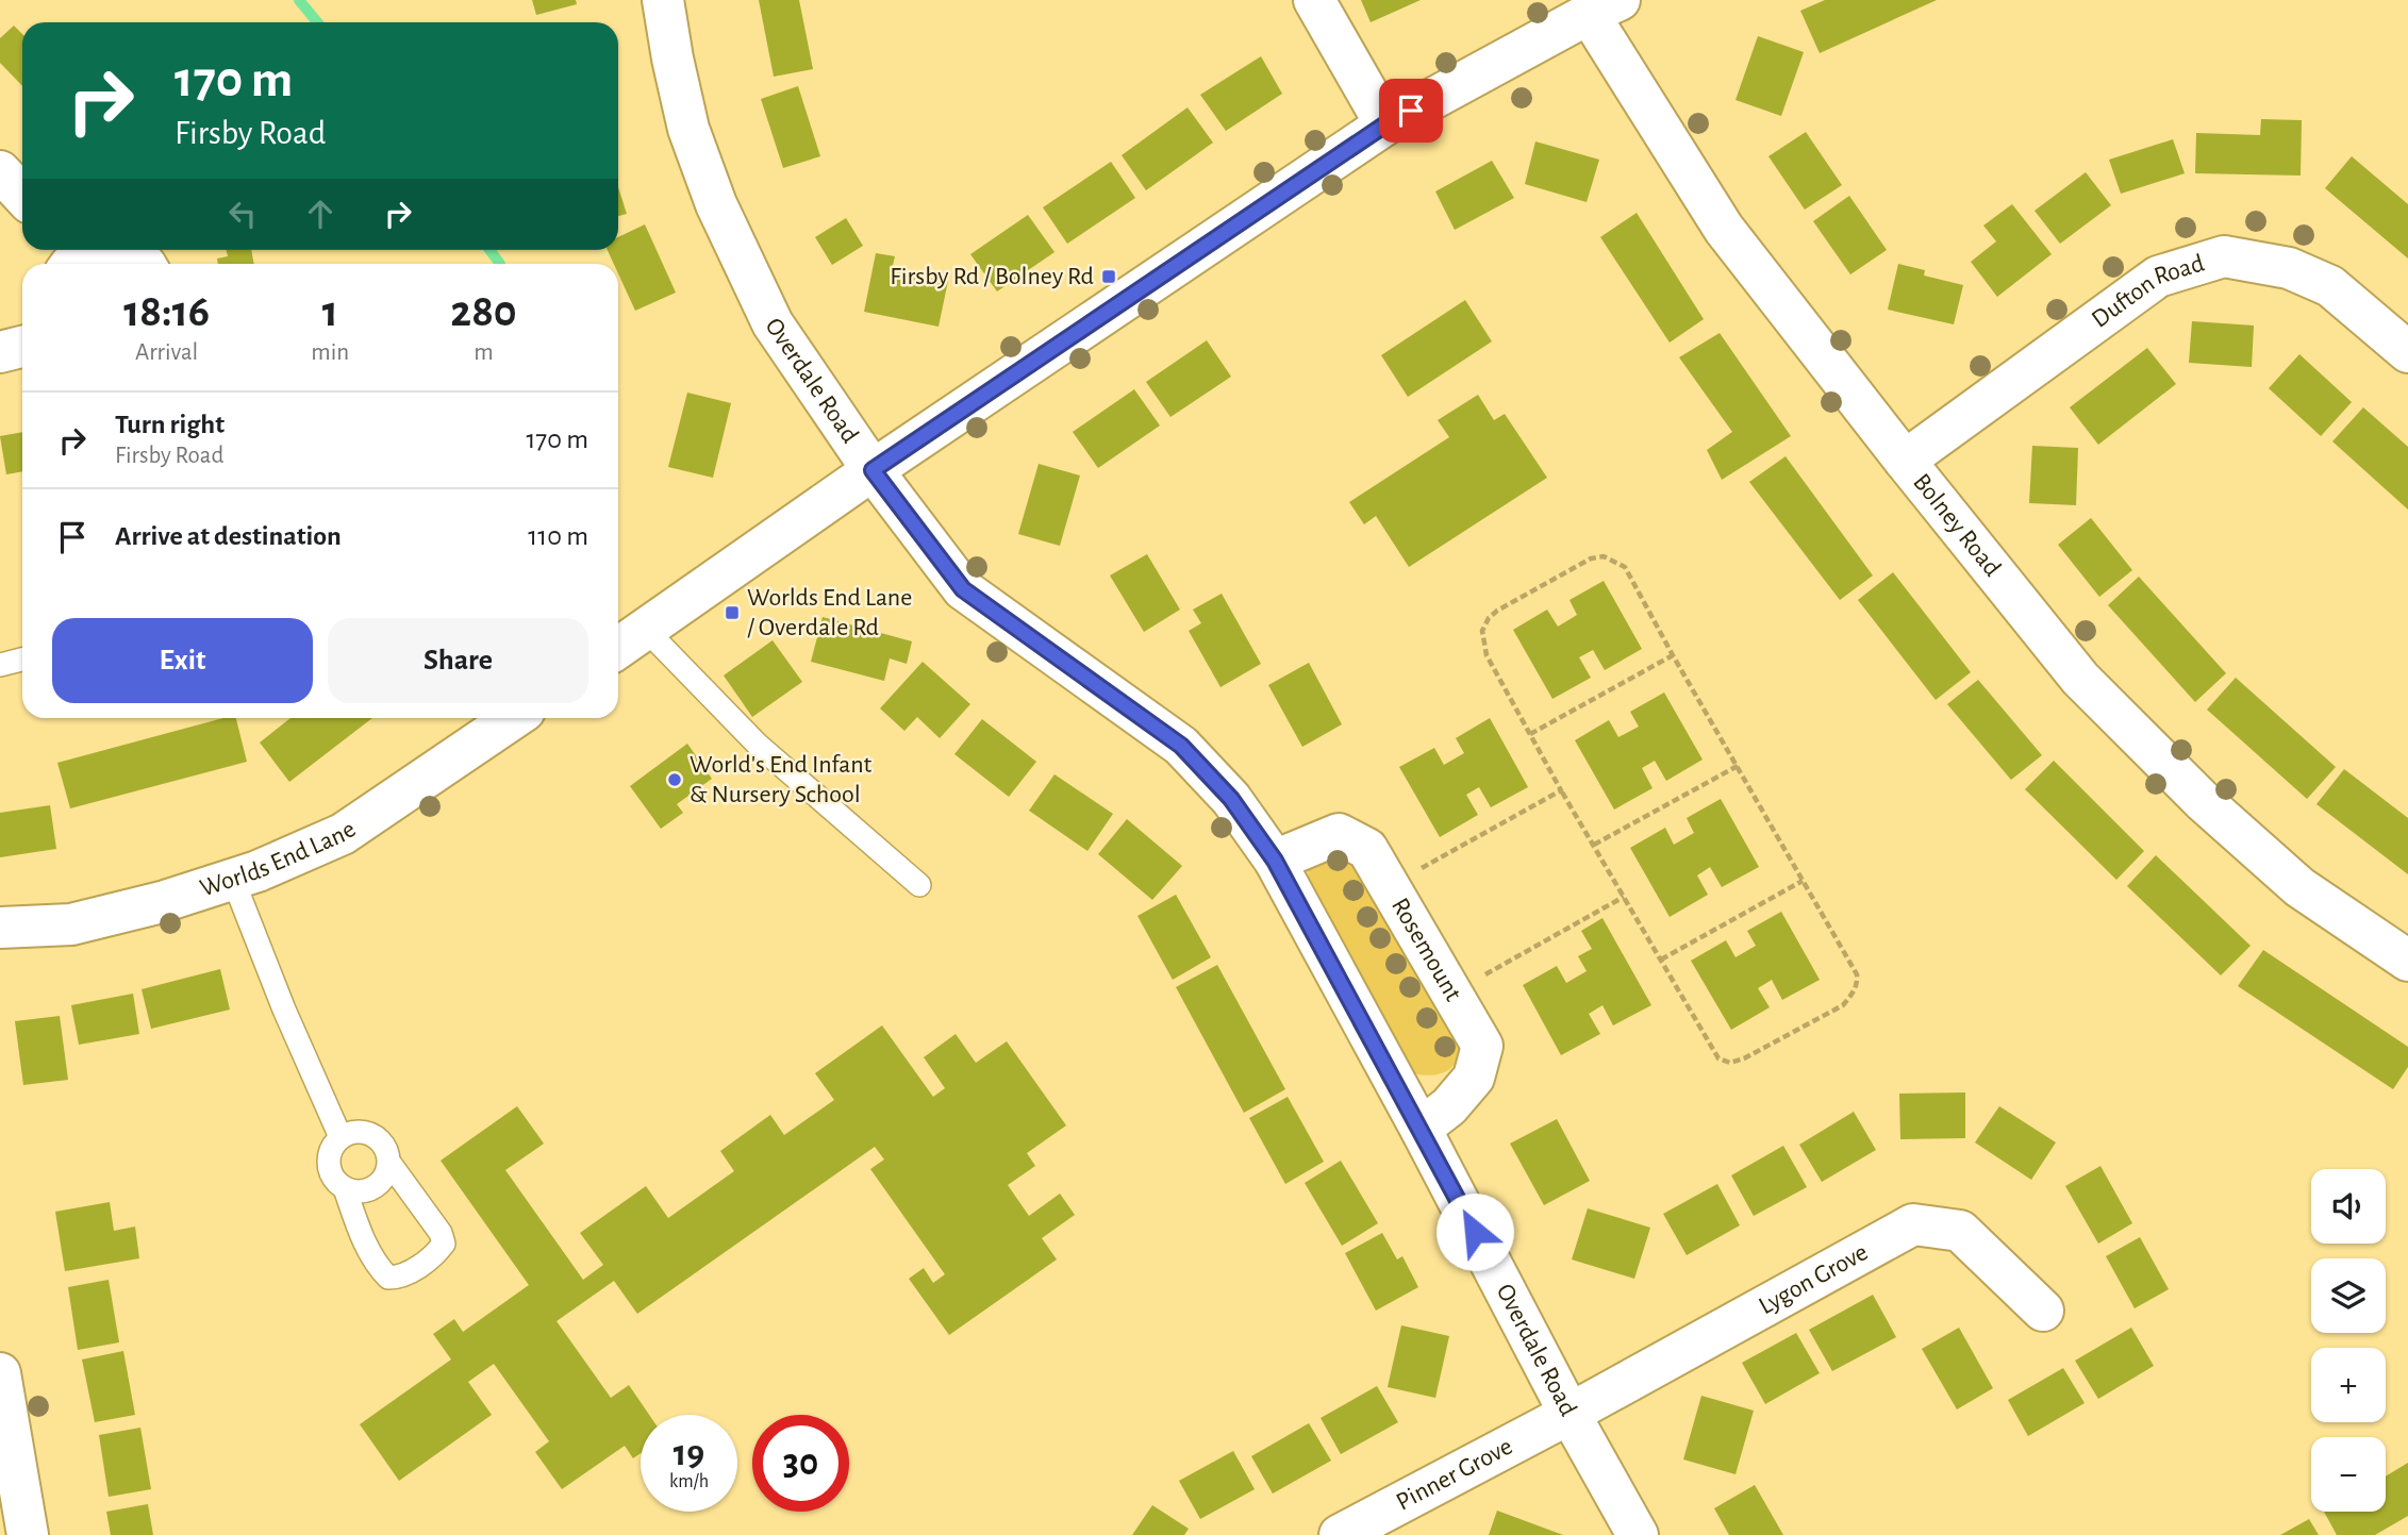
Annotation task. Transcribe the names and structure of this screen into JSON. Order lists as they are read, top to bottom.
{
  "streets": {
    "street": [
      "Dufton Road",
      "Overdale Road",
      "Bolney Road",
      "Worlds End Lane",
      "Rosemount",
      "Lygon Grove",
      "Pinner Grove"
    ]
  },
  "crossings": [
    ["Dufton Road", "Bolney Road"],
    ["Overdale Road", "Rosemount"],
    ["Overdale Road", "Lygon Grove"],
    ["Overdale Road", "Pinner Grove"],
    ["Lygon Grove", "Pinner Grove"]
  ],
  "places": {
    "transit": ["Firsby Rd / Bolney Rd", "Worlds End Lane / Overdale Rd"],
    "other": ["World's End Infant & Nursery School"]
  },
  "page": {
    "turn": ["170 m", "Firsby Road"],
    "eta": [
      "18:16",
      "Arrival",
      "1",
      "min",
      "280",
      "m"
    ],
    "list": [
      {
        "name": "Turn right",
        "note": "Firsby Road",
        "value": "170 m"
      },
      {
        "name": "Arrive at destination",
        "value": "110 m"
      }
    ],
    "buttons": ["Exit", "Share"],
    "map_buttons": ["+", "−"],
    "speed": "19 km/h",
    "limit": "30"
  }
}
